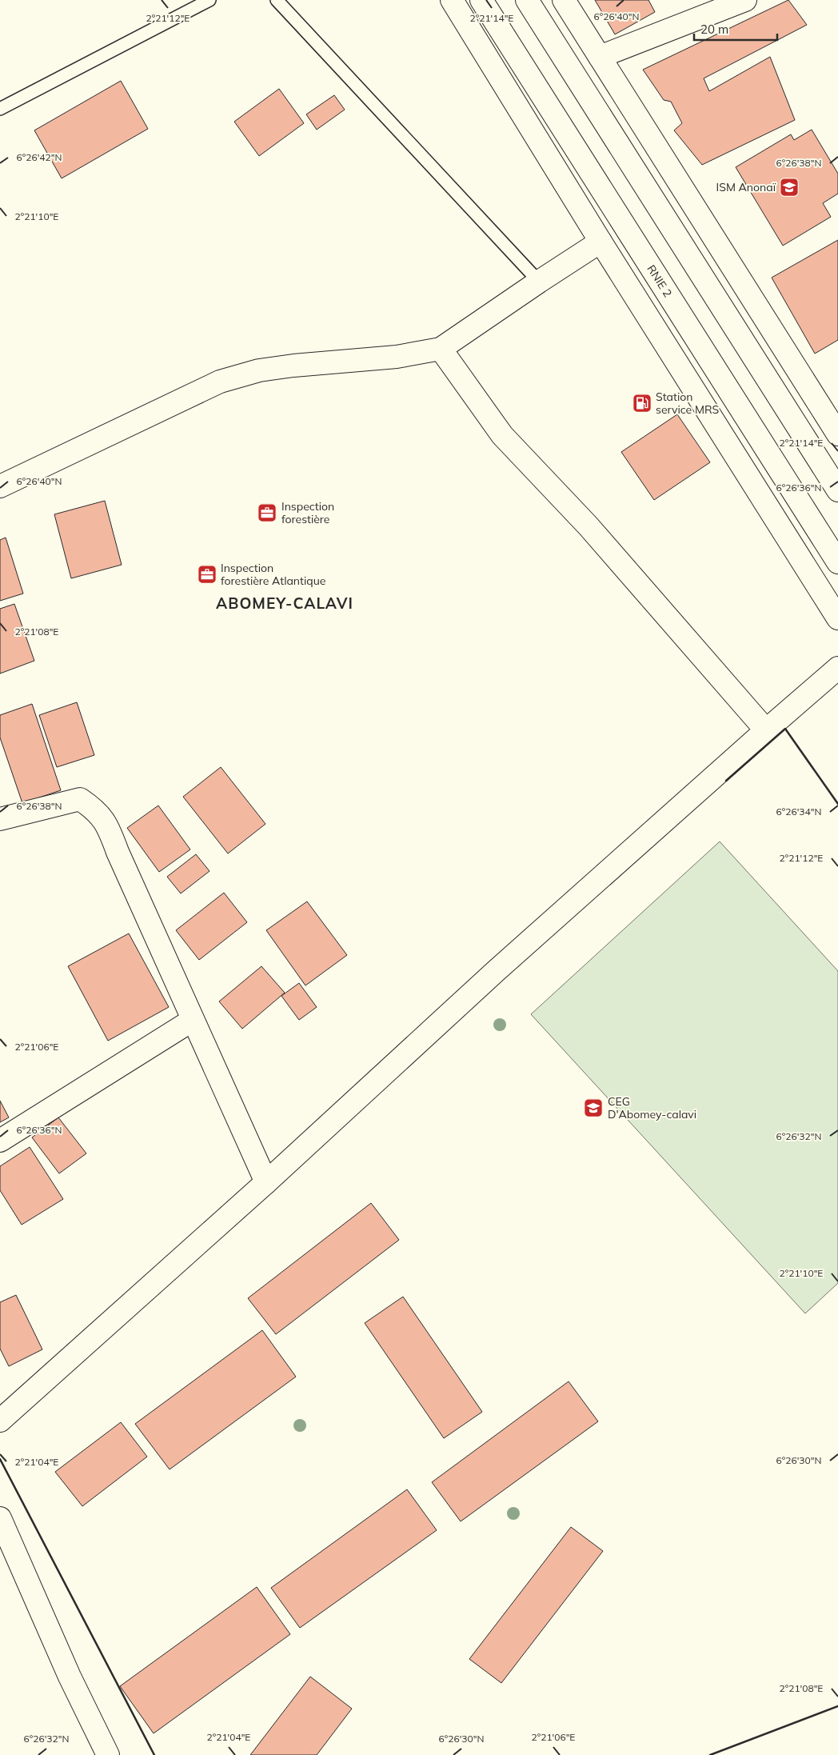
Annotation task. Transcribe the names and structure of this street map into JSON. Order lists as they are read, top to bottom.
{
  "streets": {
    "main road": ["RNIE 2"]
  },
  "districts": ["ABOMEY-CALAVI"],
  "places": {
    "school or university": ["ISM Anonaï", "CEG D'Abomey-calavi"],
    "fuel station": ["Station service MRS"],
    "office": ["Inspection forestière", "Inspection forestière Atlantique"]
  },
  "scale_bar": "20 m",
  "coordinates": [
    "6°26'40\"N",
    "2°21'12\"E",
    "2°21'14\"E",
    "6°26'42\"N",
    "6°26'38\"N",
    "2°21'10\"E",
    "6°26'36\"N",
    "2°21'08\"E",
    "6°26'34\"N",
    "2°21'06\"E",
    "6°26'32\"N",
    "6°26'30\"N",
    "2°21'04\"E"
  ]
}
